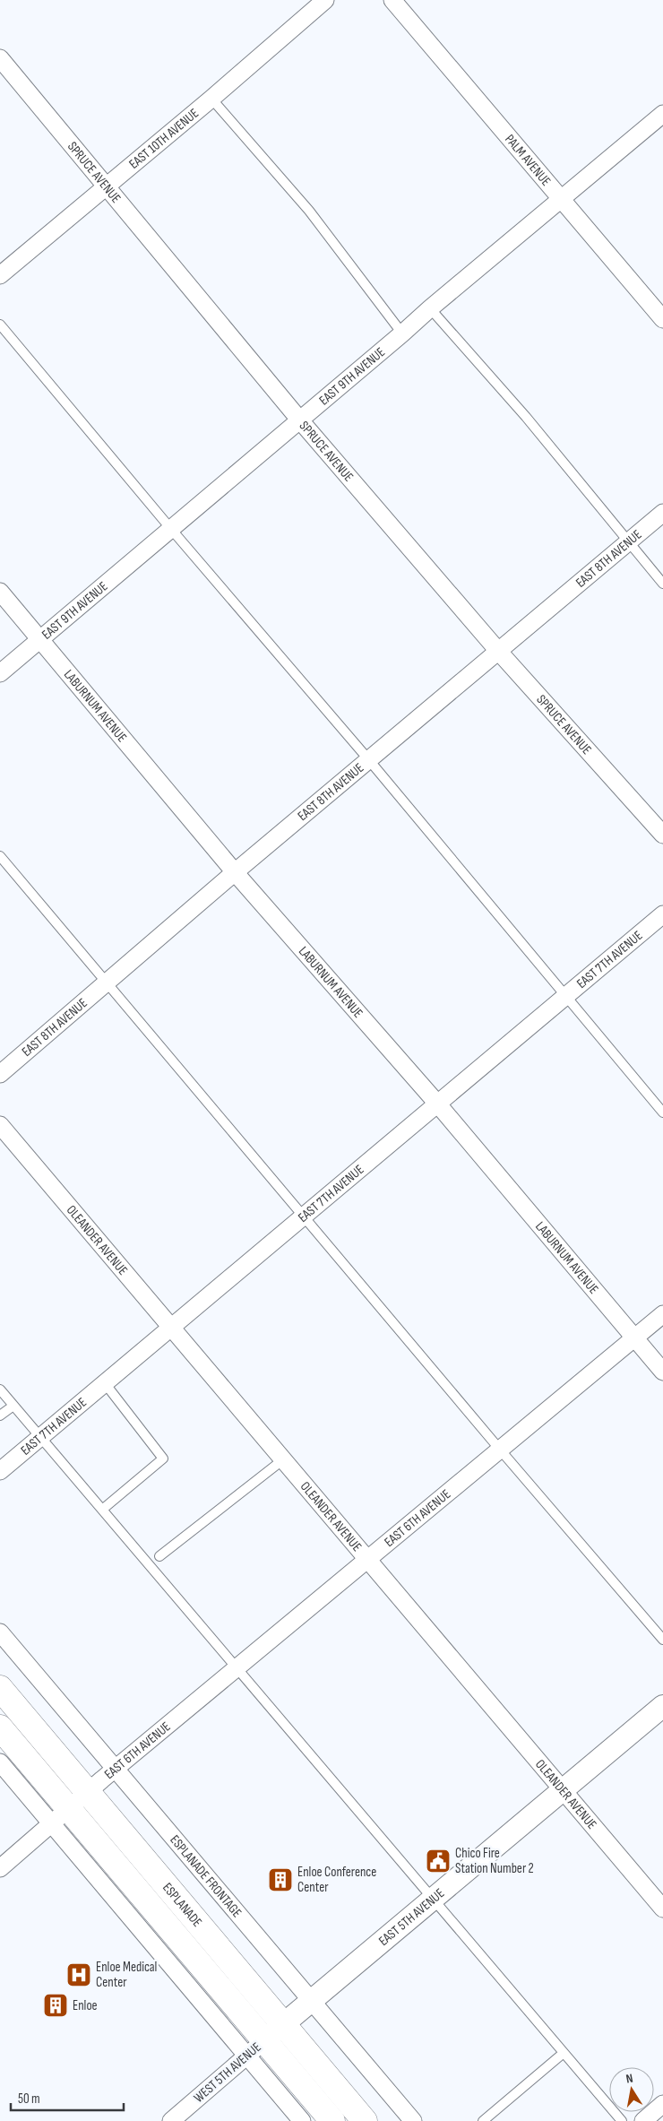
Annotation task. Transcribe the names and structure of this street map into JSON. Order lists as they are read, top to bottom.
{
  "streets": {
    "main road": ["ESPLANADE"],
    "street": [
      "EAST 10TH AVENUE",
      "PALM AVENUE",
      "SPRUCE AVENUE",
      "EAST 9TH AVENUE",
      "EAST 8TH AVENUE",
      "LABURNUM AVENUE",
      "EAST 7TH AVENUE",
      "OLEANDER AVENUE",
      "EAST 6TH AVENUE",
      "ESPLANADE FRONTAGE",
      "EAST 5TH AVENUE",
      "WEST 5TH AVENUE"
    ]
  },
  "crossings": [
    ["EAST 10TH AVENUE", "SPRUCE AVENUE"],
    ["PALM AVENUE", "EAST 9TH AVENUE"],
    ["SPRUCE AVENUE", "EAST 9TH AVENUE"],
    ["SPRUCE AVENUE", "EAST 8TH AVENUE"],
    ["EAST 9TH AVENUE", "LABURNUM AVENUE"],
    ["EAST 8TH AVENUE", "LABURNUM AVENUE"],
    ["LABURNUM AVENUE", "EAST 7TH AVENUE"],
    ["LABURNUM AVENUE", "EAST 6TH AVENUE"],
    ["EAST 7TH AVENUE", "OLEANDER AVENUE"],
    ["OLEANDER AVENUE", "EAST 6TH AVENUE"],
    ["OLEANDER AVENUE", "EAST 5TH AVENUE"],
    ["EAST 6TH AVENUE", "ESPLANADE FRONTAGE"],
    ["EAST 6TH AVENUE", "ESPLANADE"],
    ["ESPLANADE FRONTAGE", "EAST 5TH AVENUE"],
    ["ESPLANADE", "EAST 5TH AVENUE"],
    ["ESPLANADE", "WEST 5TH AVENUE"],
    ["EAST 5TH AVENUE", "WEST 5TH AVENUE"]
  ],
  "places": {
    "public building": ["Chico Fire Station Number 2"],
    "building": ["Enloe Conference Center", "Enloe"],
    "hospital": ["Enloe Medical Center"]
  },
  "scale_bar": "50 m",
  "north": "top"
}
